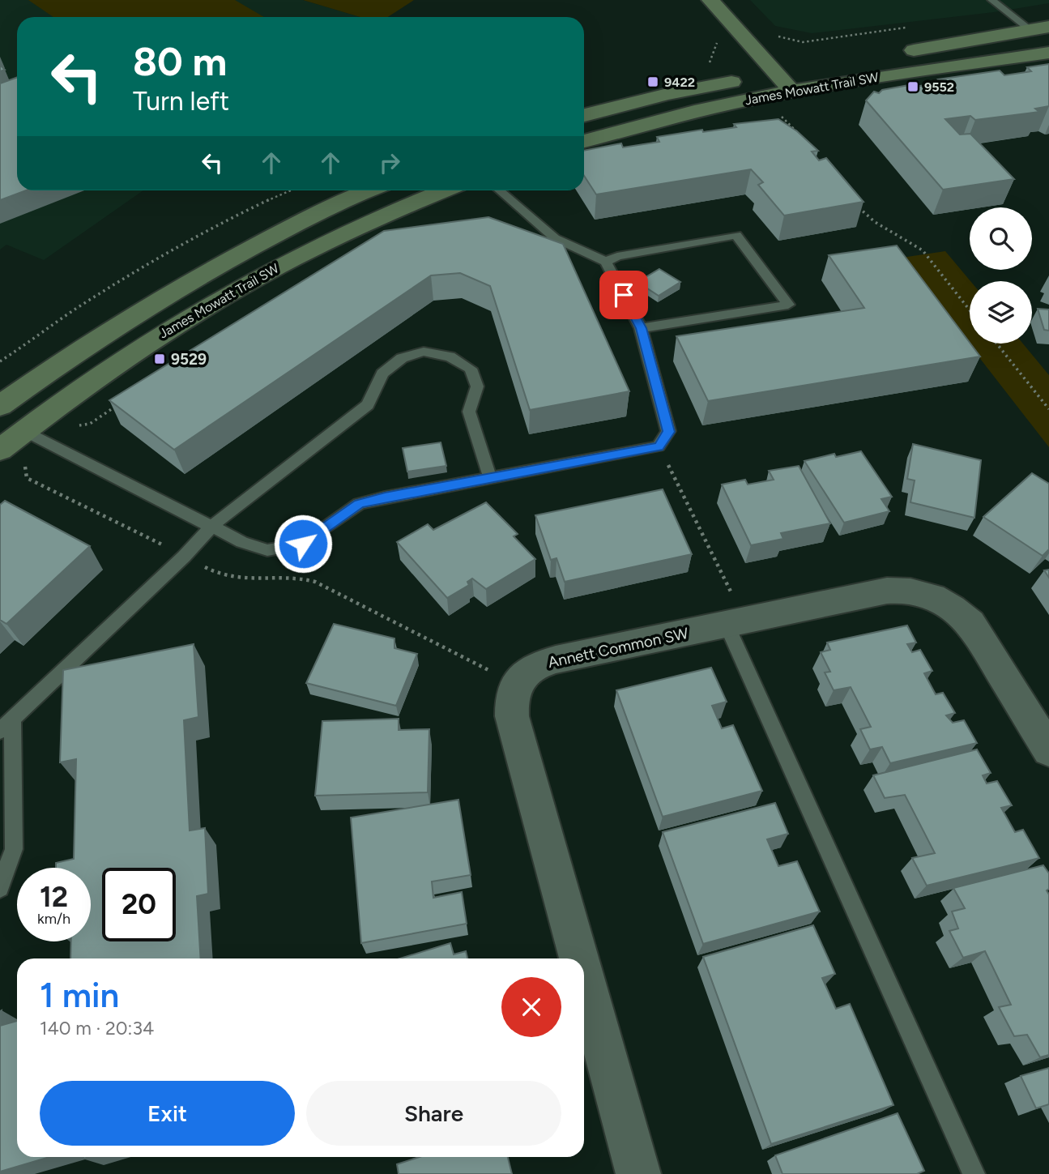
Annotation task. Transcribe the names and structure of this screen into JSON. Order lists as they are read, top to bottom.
{
  "streets": {
    "main road": ["James Mowatt Trail SW"],
    "street": ["Annett Common SW"]
  },
  "places": {
    "transit": ["9422", "9552", "9529"]
  },
  "page": {
    "turn": ["80 m", "Turn left"],
    "speed": "12 km/h",
    "limit": "20",
    "heading": ["1 min", "140 m · 20:34"],
    "buttons": ["Exit", "Share"]
  }
}
